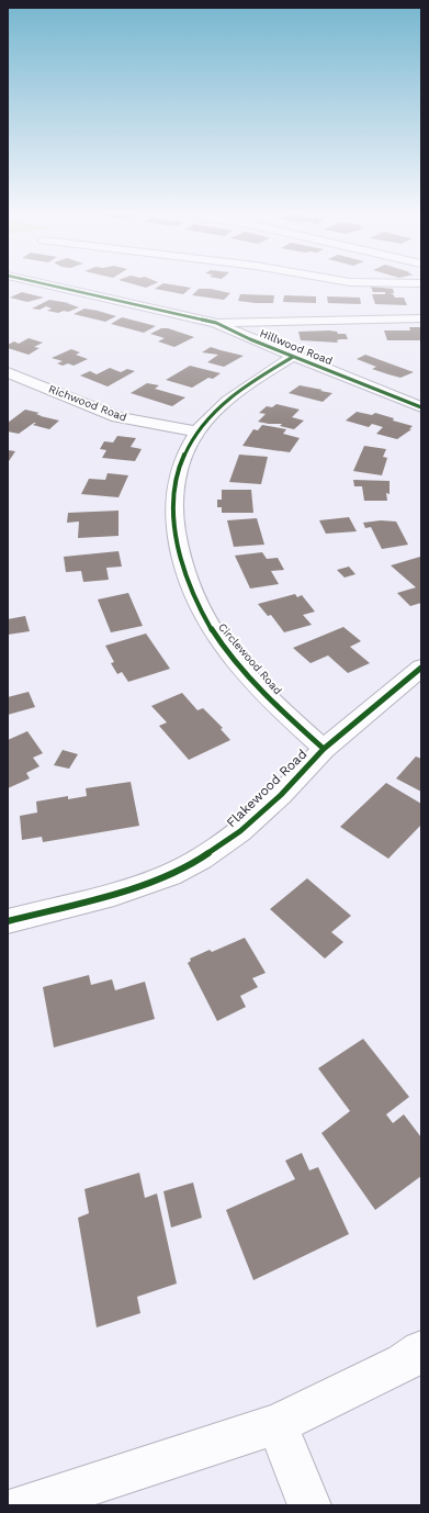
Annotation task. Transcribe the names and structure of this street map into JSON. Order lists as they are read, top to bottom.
{
  "streets": {
    "street": [
      "Hillwood Road",
      "Richwood Road",
      "Circlewood Road",
      "Flakewood Road"
    ]
  },
  "crossings": [
    ["Hillwood Road", "Circlewood Road"],
    ["Richwood Road", "Circlewood Road"],
    ["Circlewood Road", "Flakewood Road"]
  ]
}
